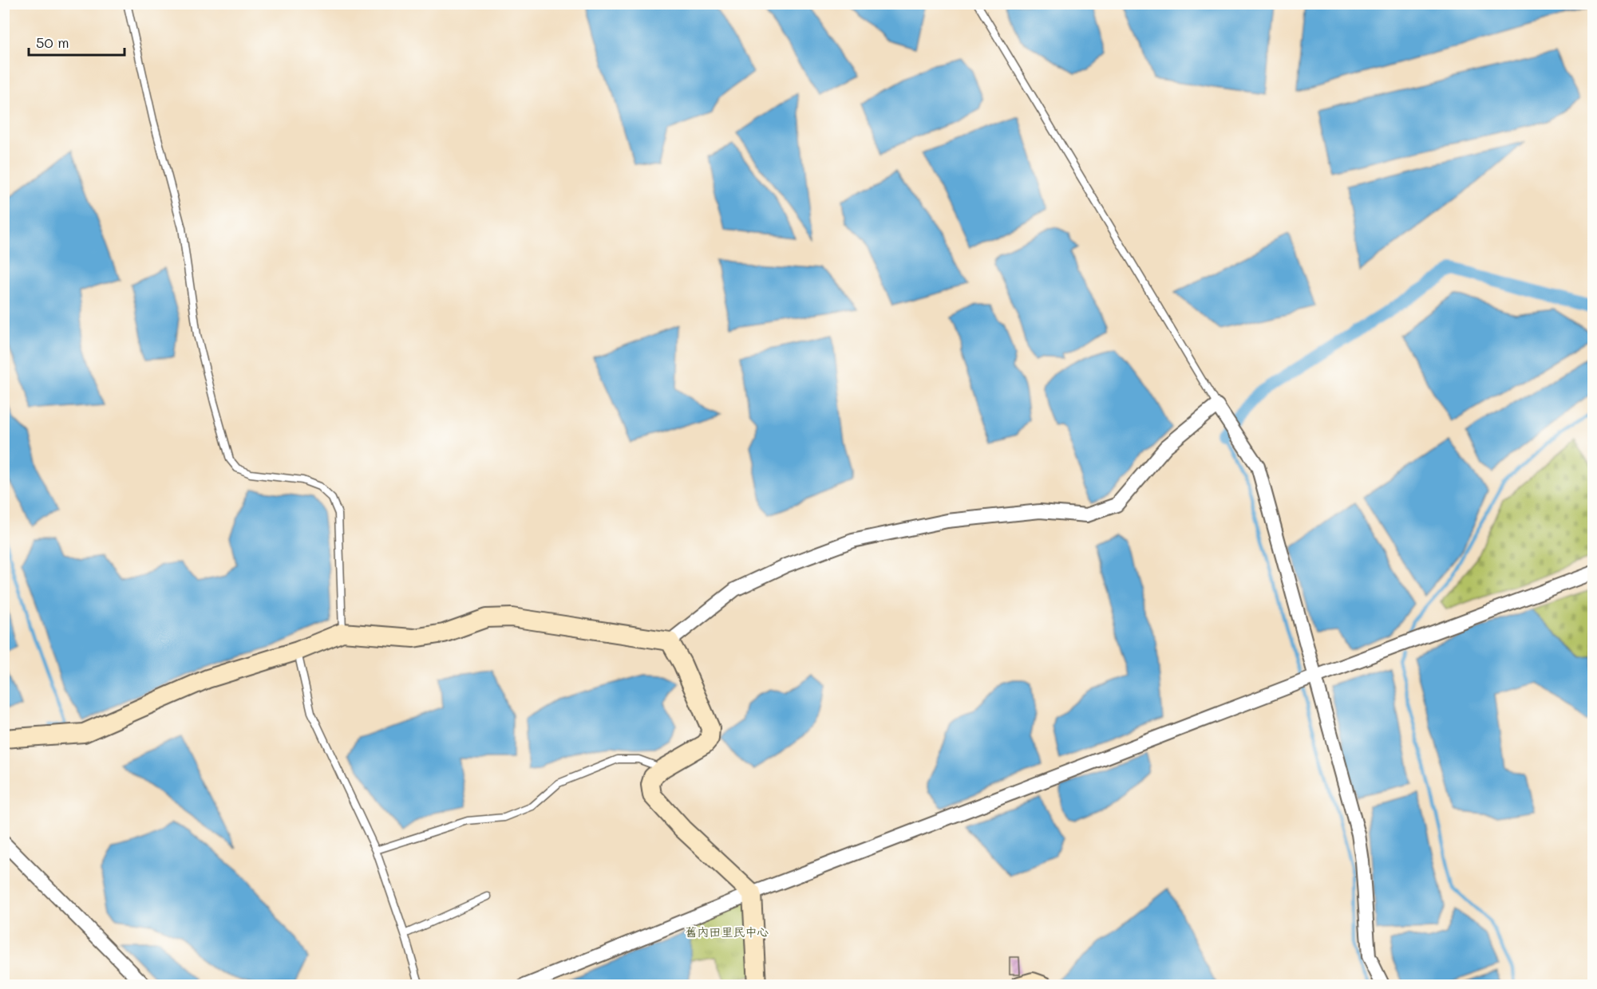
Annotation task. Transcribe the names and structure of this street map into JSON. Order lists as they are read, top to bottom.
{
  "parks": ["舊內田里民中心"],
  "scale_bar": "50 m"
}
